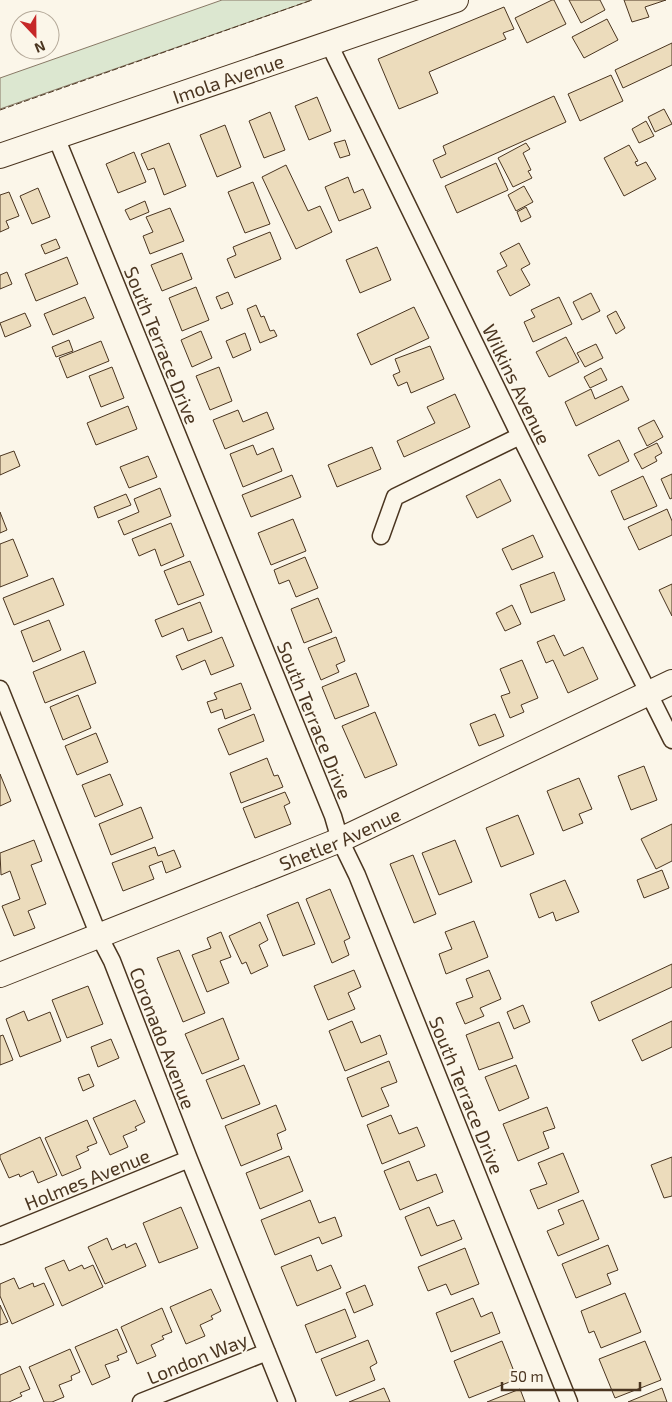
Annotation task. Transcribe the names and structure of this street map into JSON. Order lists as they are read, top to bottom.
{
  "streets": {
    "street": [
      "Imola Avenue",
      "South Terrace Drive",
      "Wilkins Avenue",
      "Shetler Avenue",
      "Coronado Avenue",
      "Holmes Avenue",
      "London Way"
    ]
  },
  "crossings": [
    ["Imola Avenue", "South Terrace Drive"],
    ["Imola Avenue", "Wilkins Avenue"],
    ["South Terrace Drive", "Shetler Avenue"],
    ["Wilkins Avenue", "Shetler Avenue"],
    ["Shetler Avenue", "Coronado Avenue"],
    ["Coronado Avenue", "Holmes Avenue"],
    ["Coronado Avenue", "London Way"]
  ],
  "scale_bar": "50 m",
  "north": "bottom"
}
